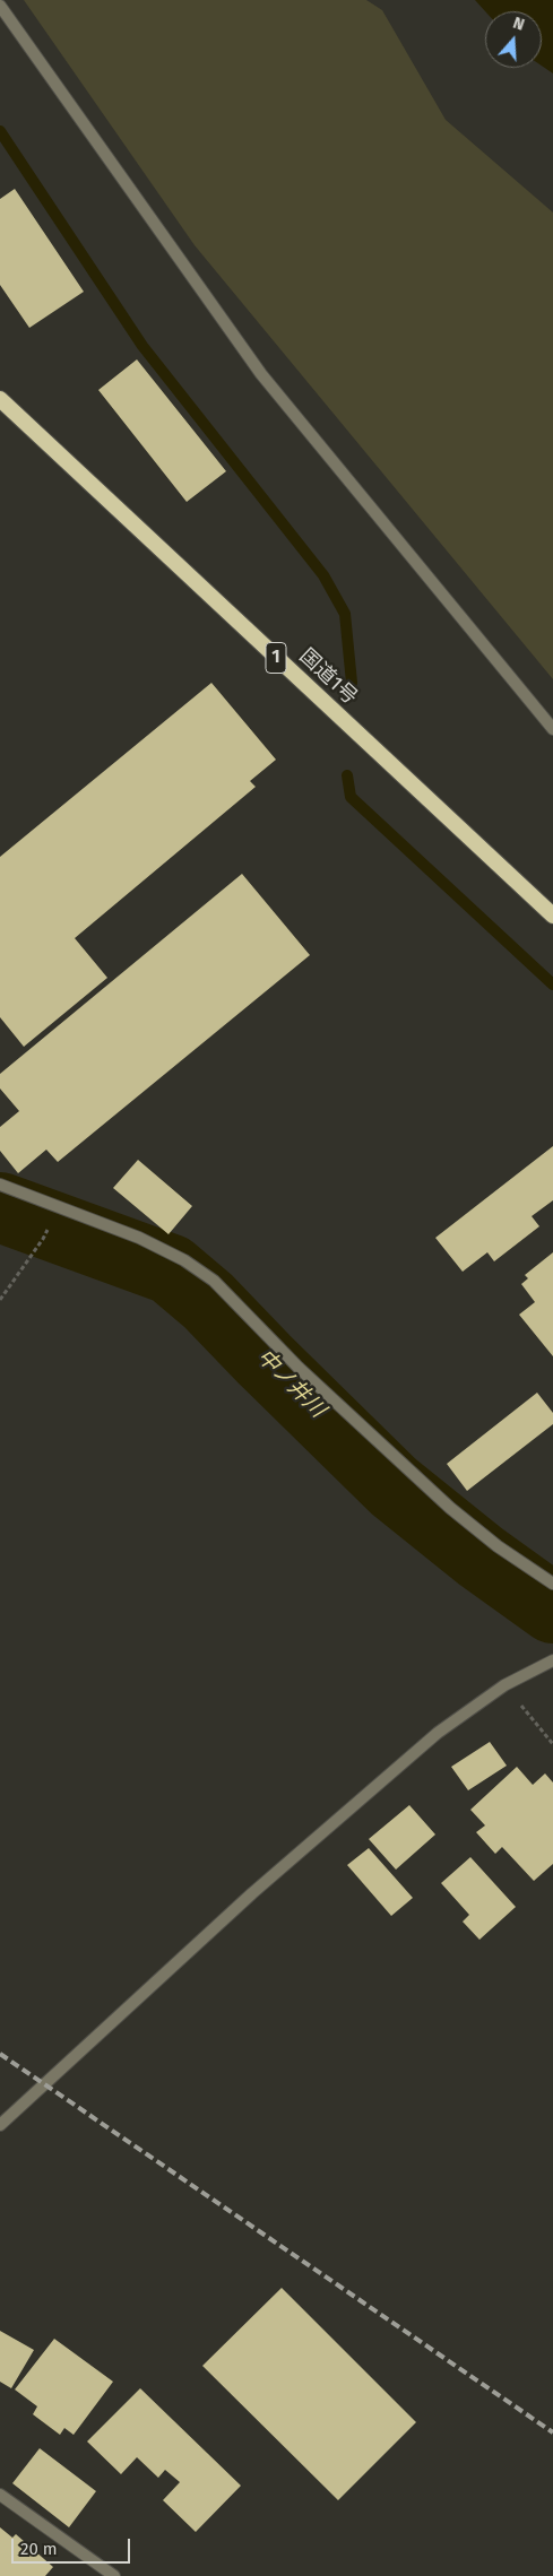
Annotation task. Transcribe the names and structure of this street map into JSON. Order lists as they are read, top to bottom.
{
  "streets": {
    "highway": ["1", "国道1号"]
  },
  "water": ["中ノ井川"],
  "scale_bar": "20 m",
  "north": "top"
}
